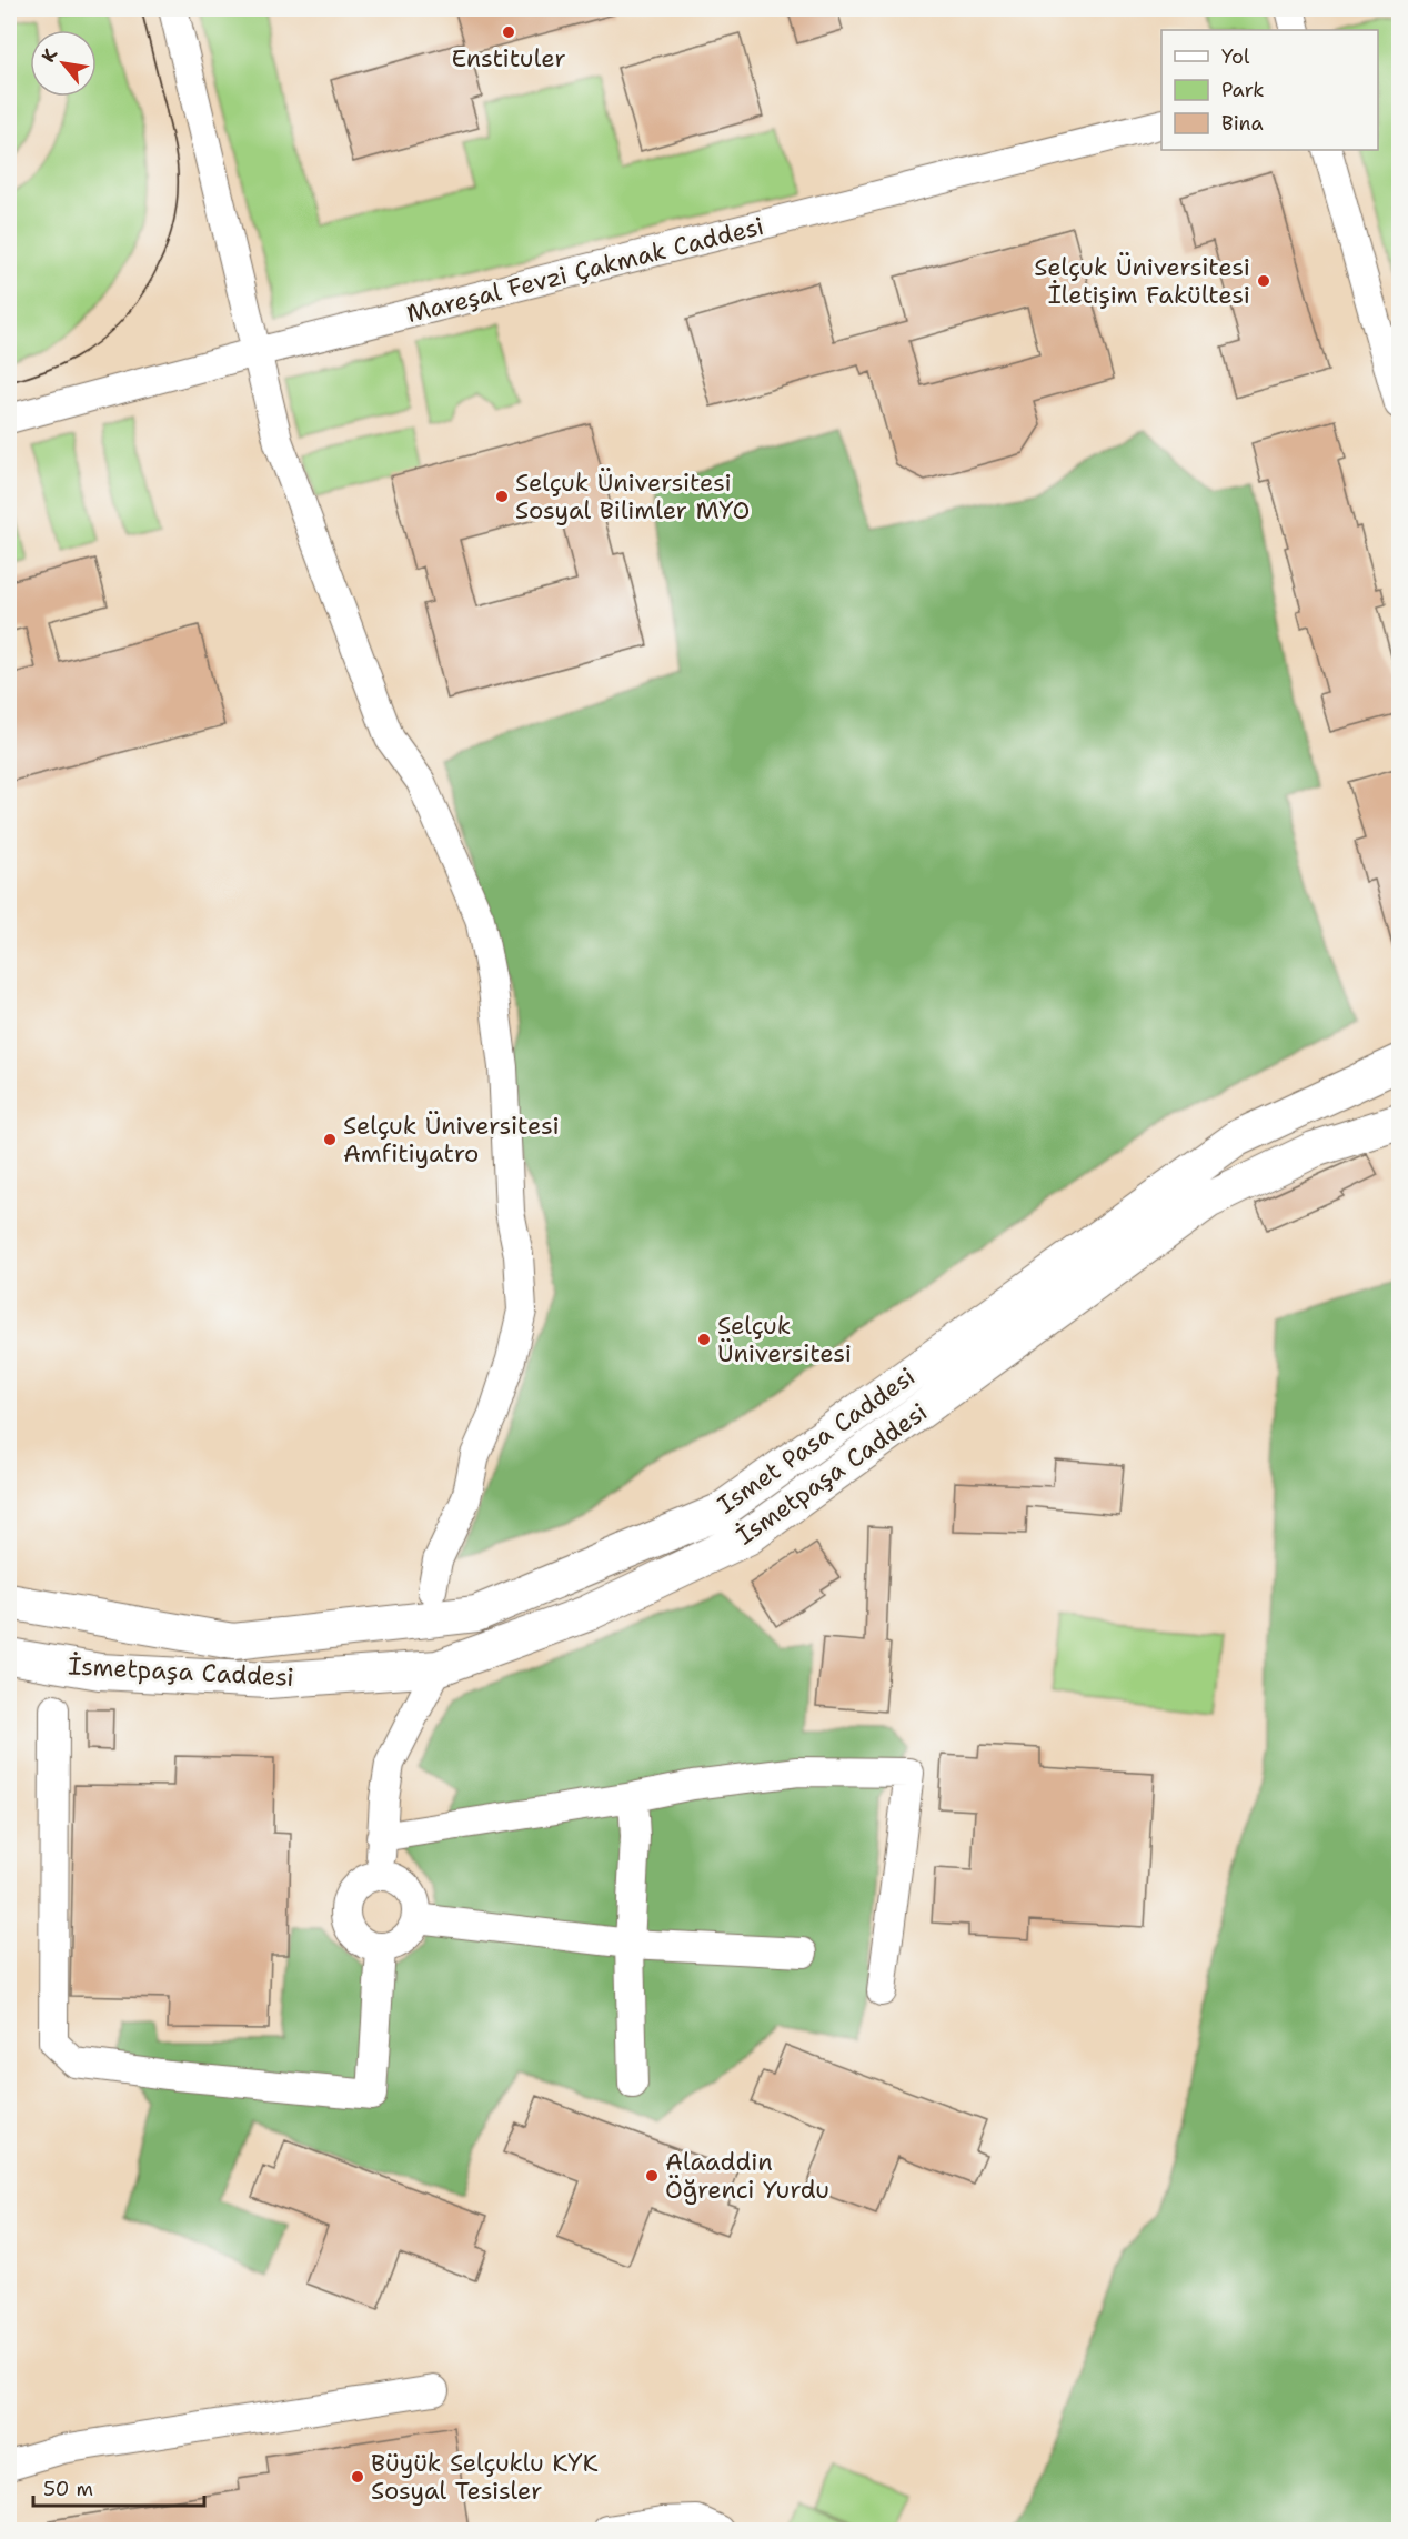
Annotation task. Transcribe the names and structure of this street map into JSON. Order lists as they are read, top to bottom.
{
  "streets": {
    "main road": ["Ismet Pasa Caddesi", "İsmetpaşa Caddesi"],
    "street": ["Mareşal Fevzi Çakmak Caddesi"]
  },
  "places": [
    "Enstituler",
    "Selçuk Üniversitesi İletişim Fakültesi",
    "Selçuk Üniversitesi Sosyal Bilimler MYO",
    "Selçuk Üniversitesi Amfitiyatro",
    "Selçuk Üniversitesi",
    "Alaaddin Öğrenci Yurdu",
    "Büyük Selçuklu KYK Sosyal Tesisler"
  ],
  "legend": ["Yol", "Park", "Bina"],
  "scale_bar": "50 m",
  "north": "top left"
}
